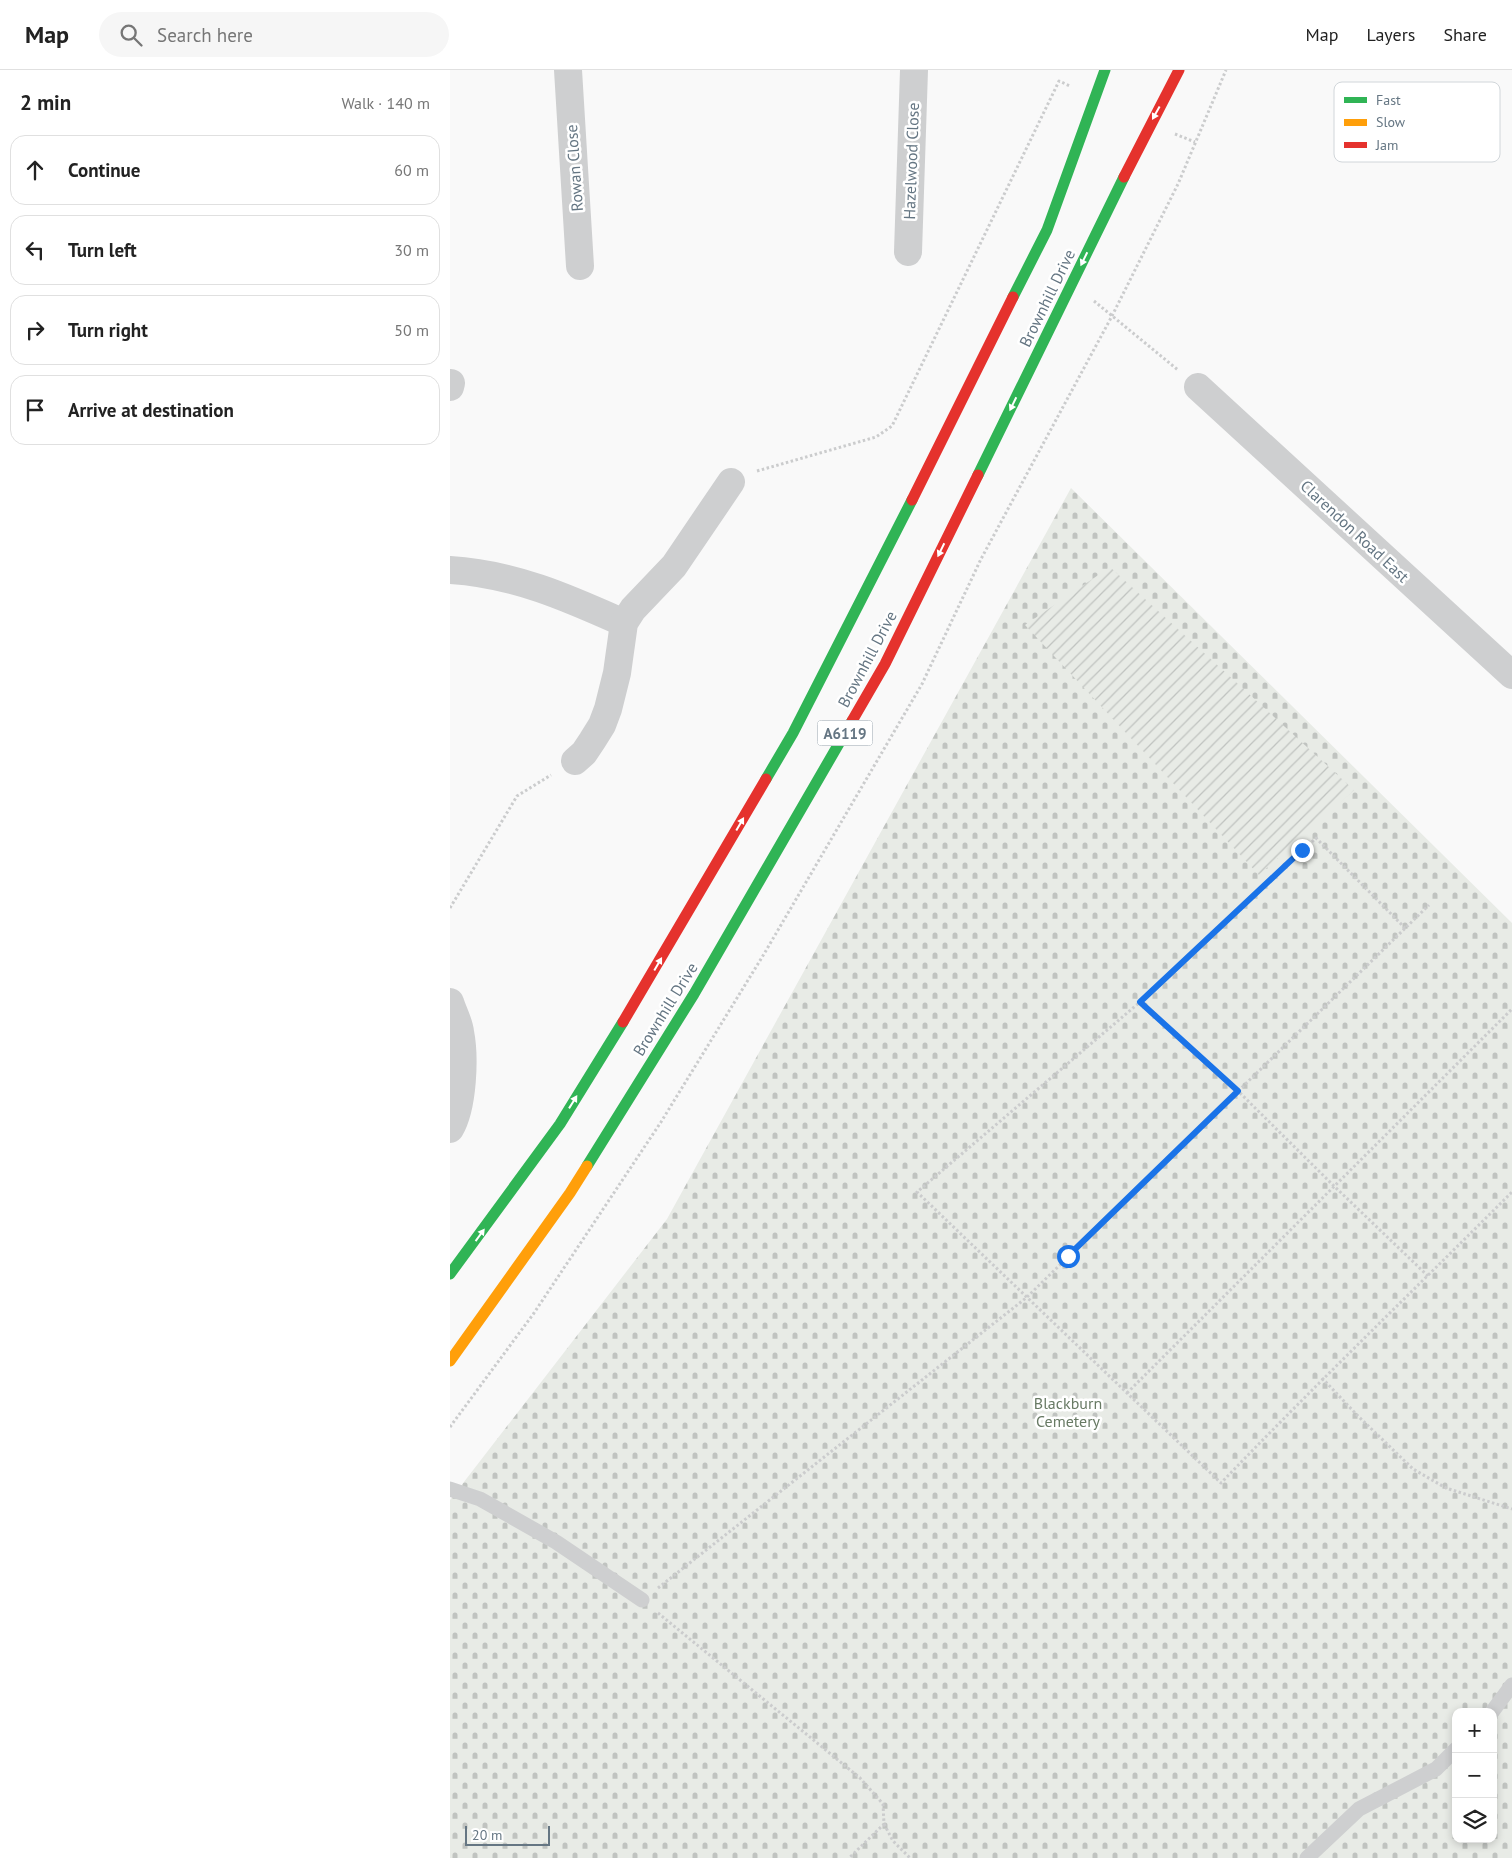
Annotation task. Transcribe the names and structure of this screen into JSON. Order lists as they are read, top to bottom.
{
  "streets": {
    "highway": ["Brownhill Drive", "A6119"],
    "street": ["Hazelwood Close", "Rowan Close", "Clarendon Road East"]
  },
  "parks": ["Blackburn Cemetery"],
  "legend": ["Fast", "Slow", "Jam"],
  "scale_bar": "20 m",
  "page": {
    "header": "Map",
    "search": "Search here",
    "nav": ["Map", "Layers", "Share"],
    "heading": ["2 min", "Walk · 140 m"],
    "list": [
      ["Continue", "60 m"],
      ["Turn left", "30 m"],
      ["Turn right", "50 m"],
      "Arrive at destination"
    ],
    "map_buttons": ["+", "−"],
    "scale": "20 m"
  }
}
